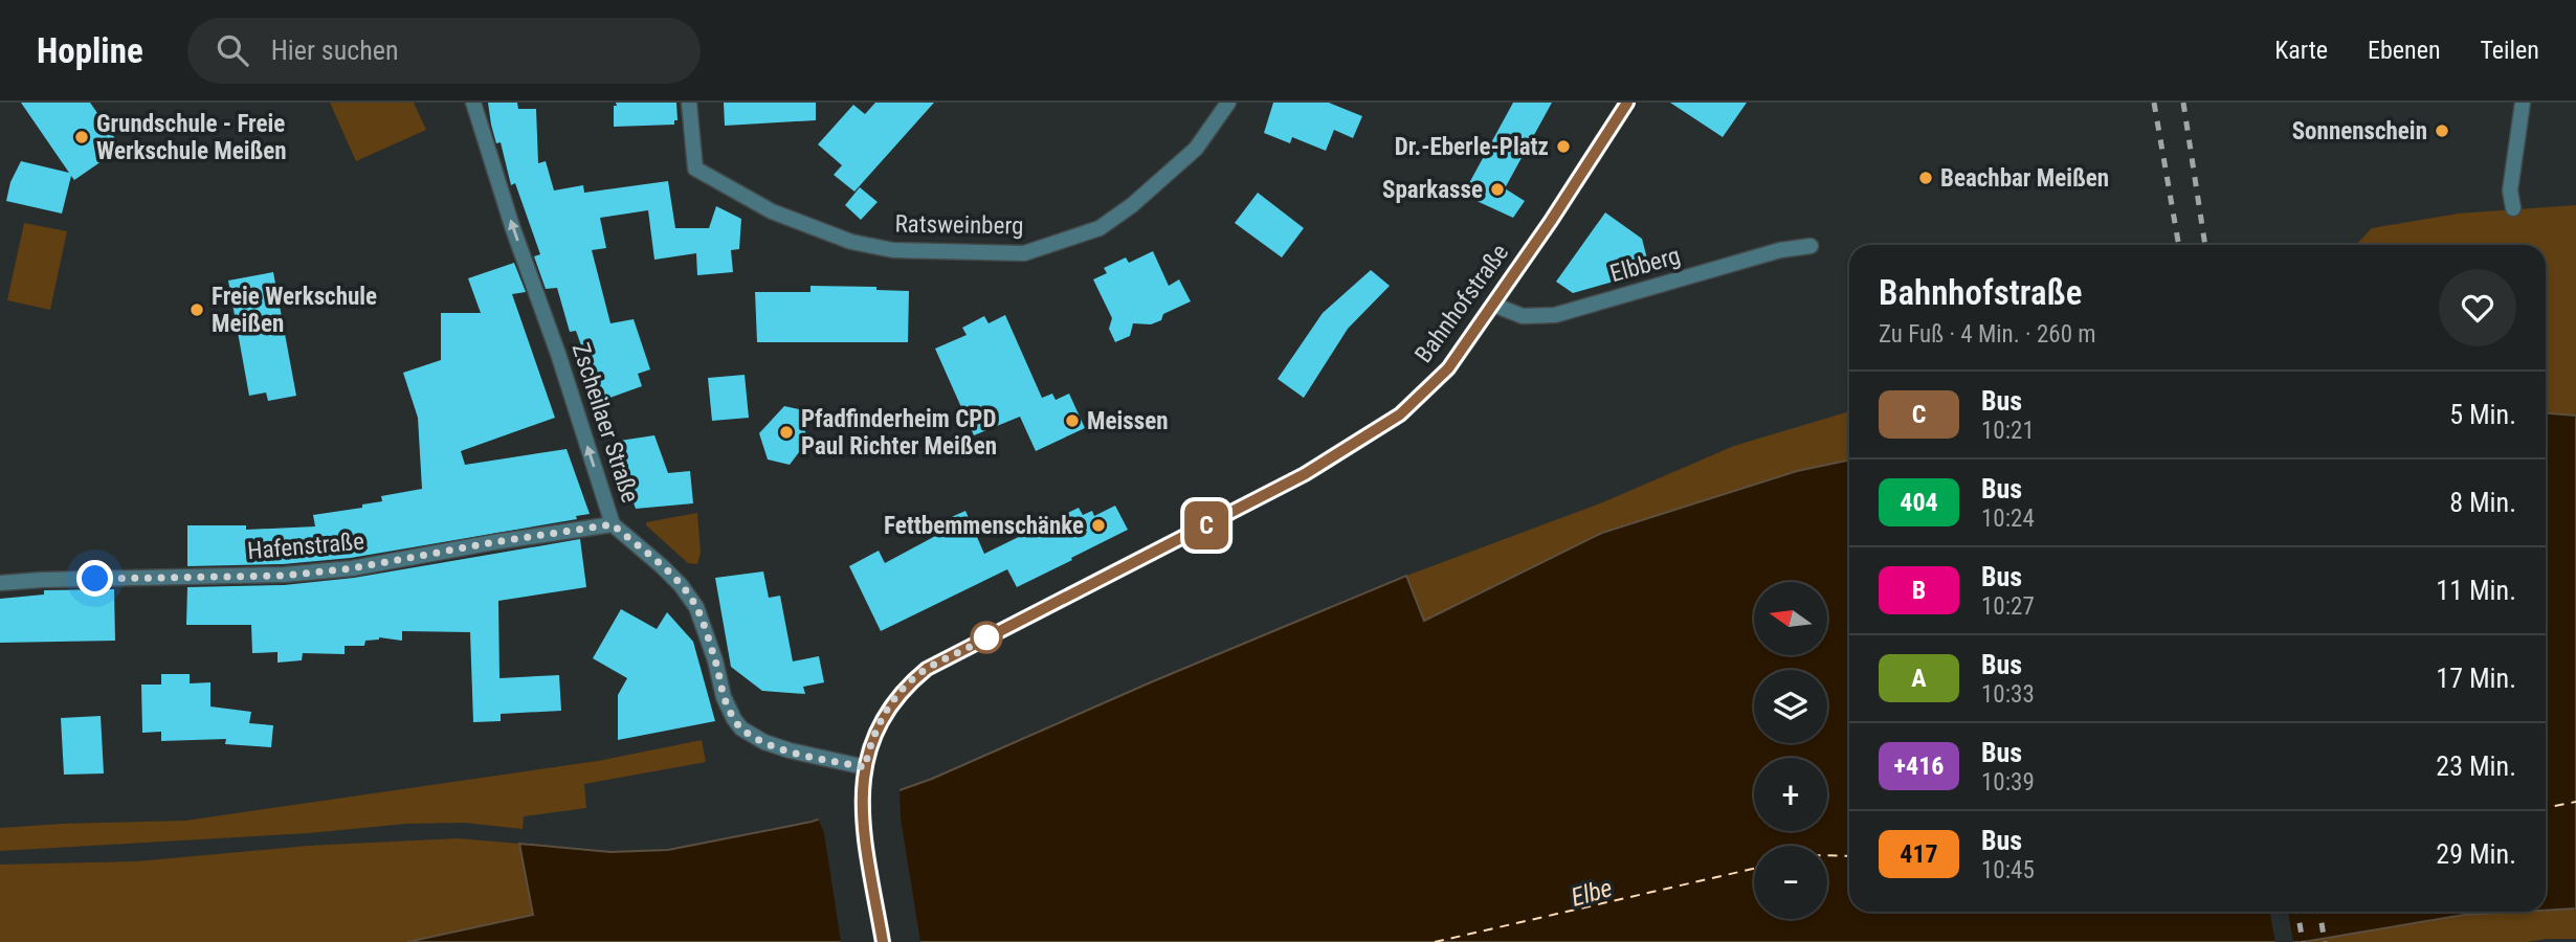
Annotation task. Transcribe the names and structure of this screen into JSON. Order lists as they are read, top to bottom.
{
  "streets": {
    "main road": ["Bahnhofstraße"],
    "street": [
      "Ratsweinberg",
      "Elbberg",
      "Zscheilaer Straße",
      "Hafenstraße"
    ]
  },
  "crossings": [
    ["Elbberg", "Bahnhofstraße"],
    ["Bahnhofstraße", "Zscheilaer Straße"],
    ["Zscheilaer Straße", "Hafenstraße"]
  ],
  "one_way": ["Zscheilaer Straße"],
  "water": ["Elbe"],
  "places": [
    "Sonnenschein",
    "Grundschule - Freie Werkschule Meißen",
    "Dr.-Eberle-Platz",
    "Beachbar Meißen",
    "Sparkasse",
    "Freie Werkschule Meißen",
    "Meissen",
    "Pfadfinderheim CPD Paul Richter Meißen",
    "Fettbemmenschänke"
  ],
  "lines": ["bus line C"],
  "north": "left",
  "page": {
    "header": "Hopline",
    "search": "Hier suchen",
    "nav": ["Karte", "Ebenen", "Teilen"],
    "on_map": "C",
    "heading": ["Bahnhofstraße", "Zu Fuß · 4 Min. · 260 m"],
    "list": [
      {
        "mark": "C",
        "name": "Bus",
        "note": "10:21",
        "value": "5 Min."
      },
      {
        "mark": "404",
        "name": "Bus",
        "note": "10:24",
        "value": "8 Min."
      },
      {
        "mark": "B",
        "name": "Bus",
        "note": "10:27",
        "value": "11 Min."
      },
      {
        "mark": "A",
        "name": "Bus",
        "note": "10:33",
        "value": "17 Min."
      },
      {
        "mark": "+416",
        "name": "Bus",
        "note": "10:39",
        "value": "23 Min."
      },
      {
        "mark": "417",
        "name": "Bus",
        "note": "10:45",
        "value": "29 Min."
      }
    ],
    "map_buttons": ["+", "−"]
  }
}
